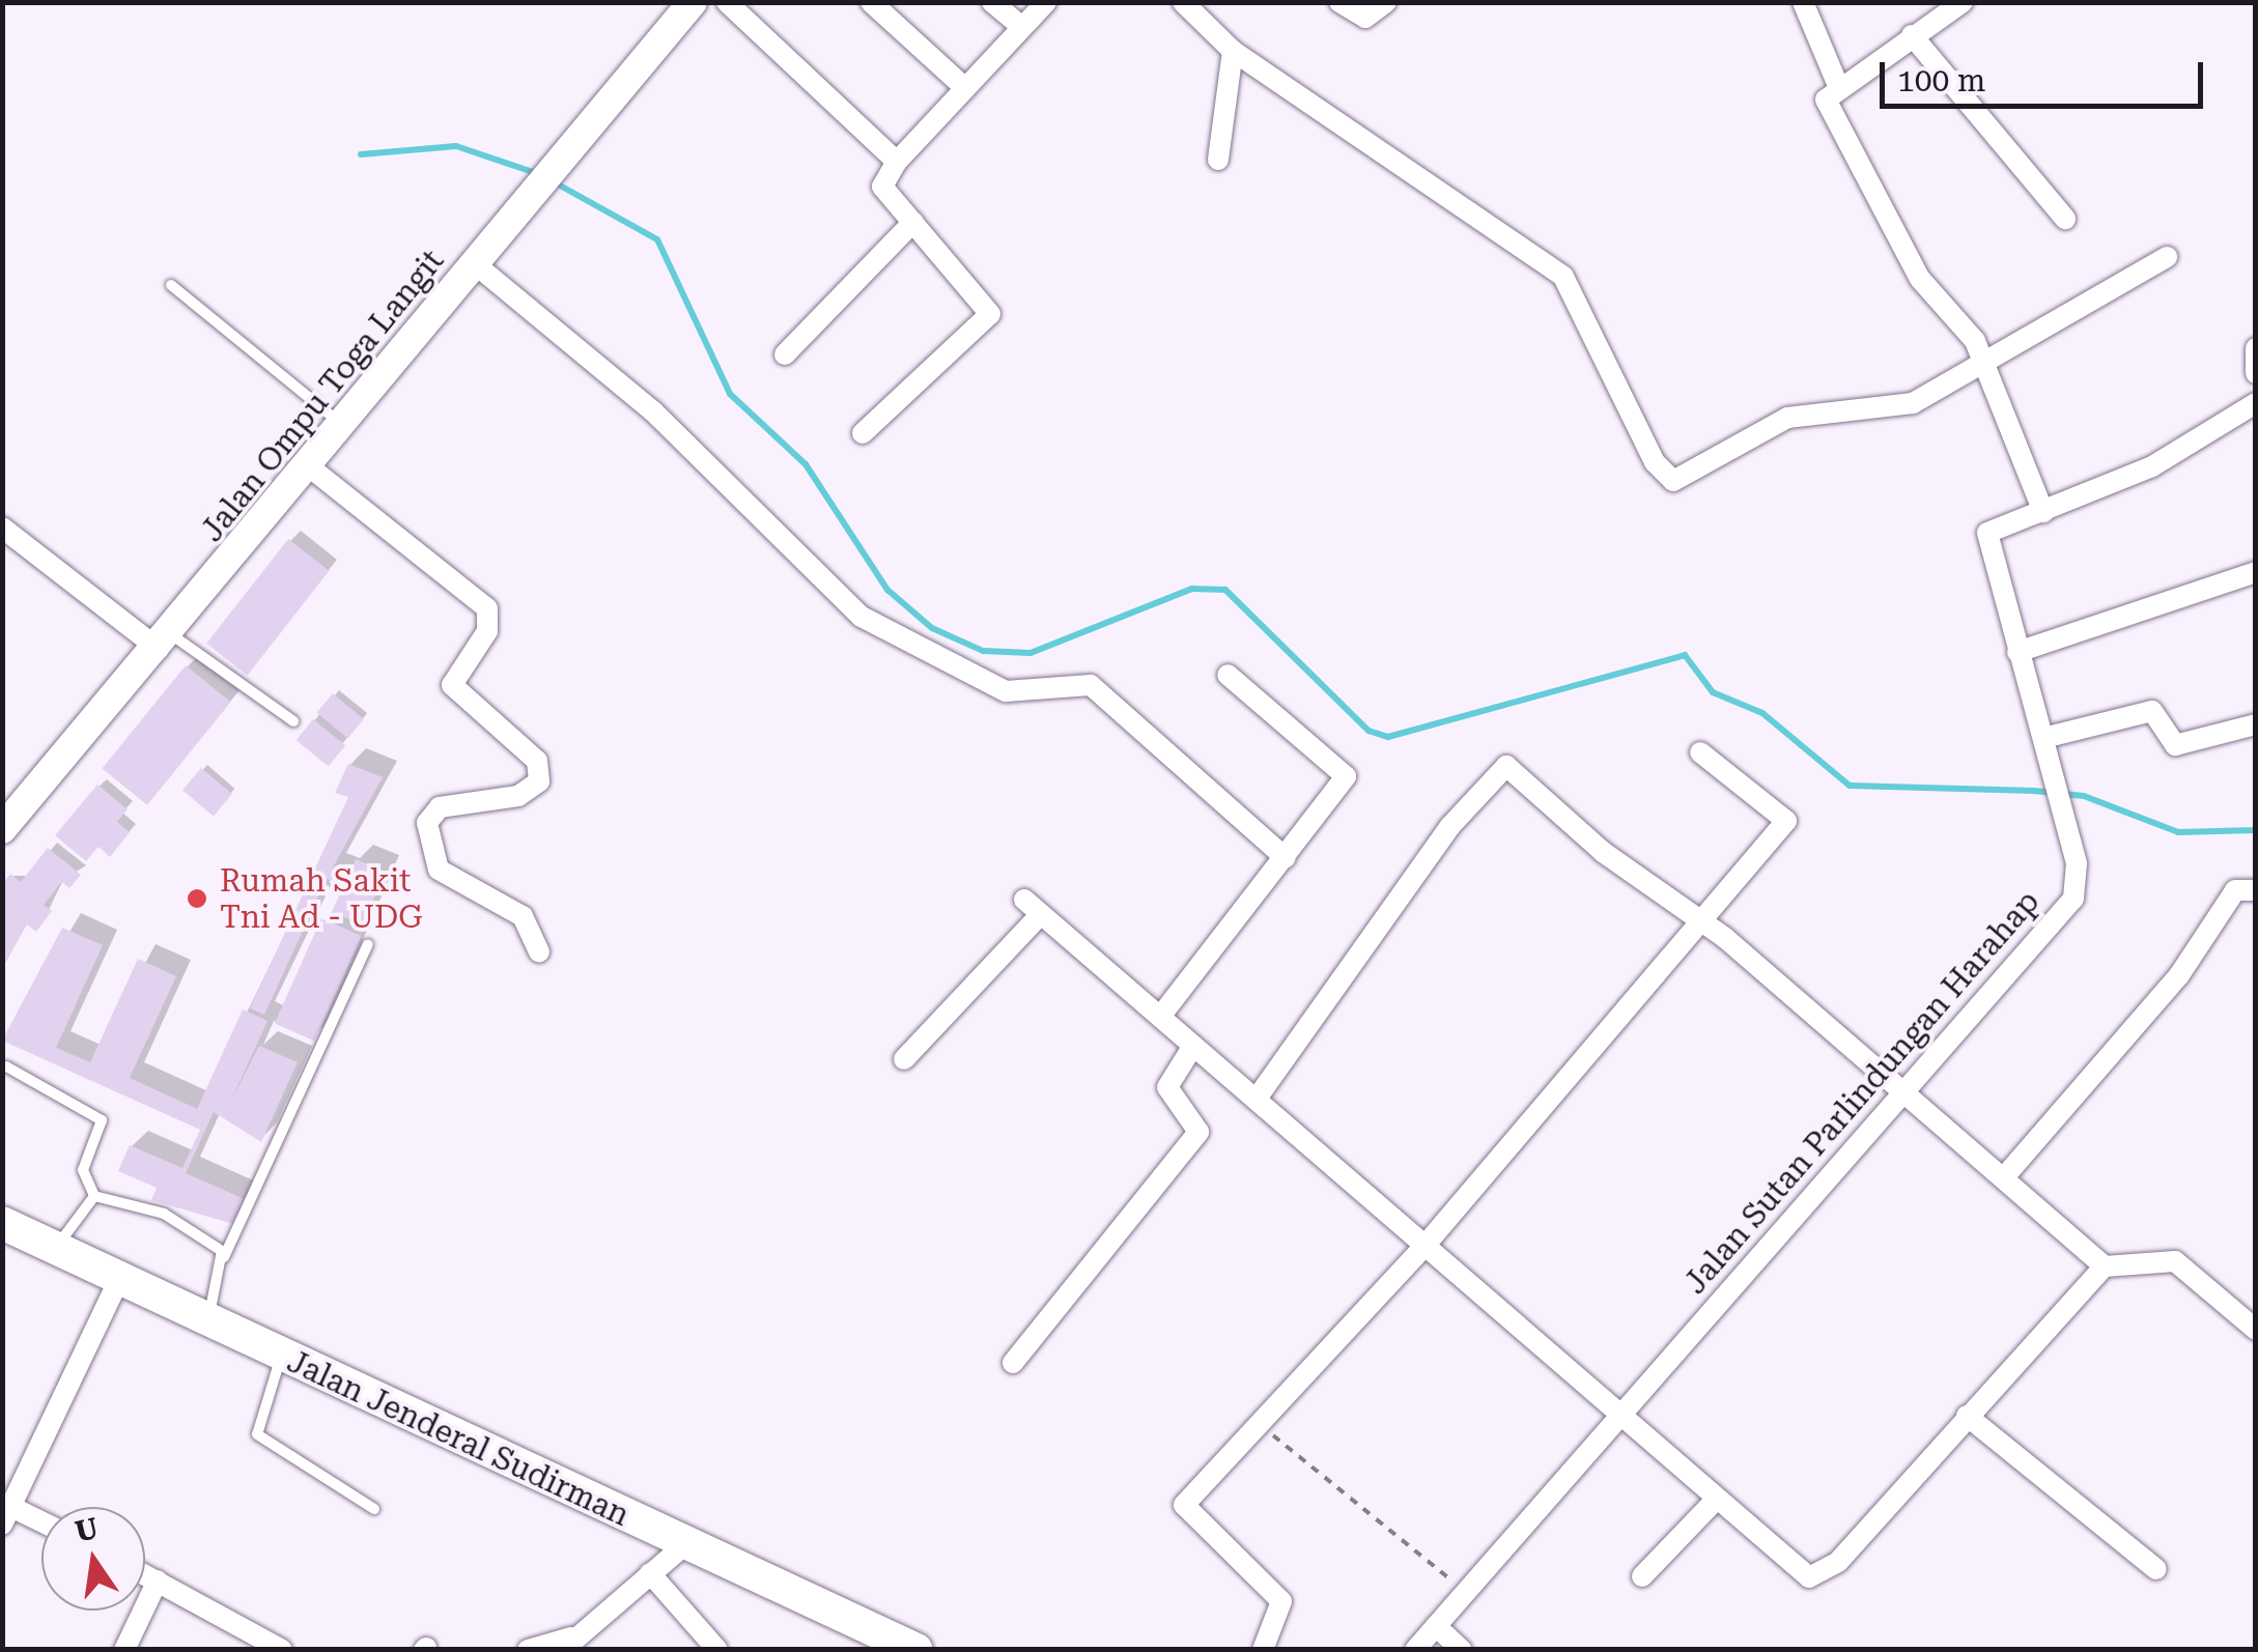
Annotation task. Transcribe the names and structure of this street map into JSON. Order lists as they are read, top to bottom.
{
  "streets": {
    "highway": ["Jalan Jenderal Sudirman"],
    "main road": ["Jalan Ompu Toga Langit"],
    "street": ["Jalan Sutan Parlindungan Harahap"]
  },
  "places": ["Rumah Sakit Tni Ad - UDG"],
  "scale_bar": "100 m",
  "north": "top"
}
